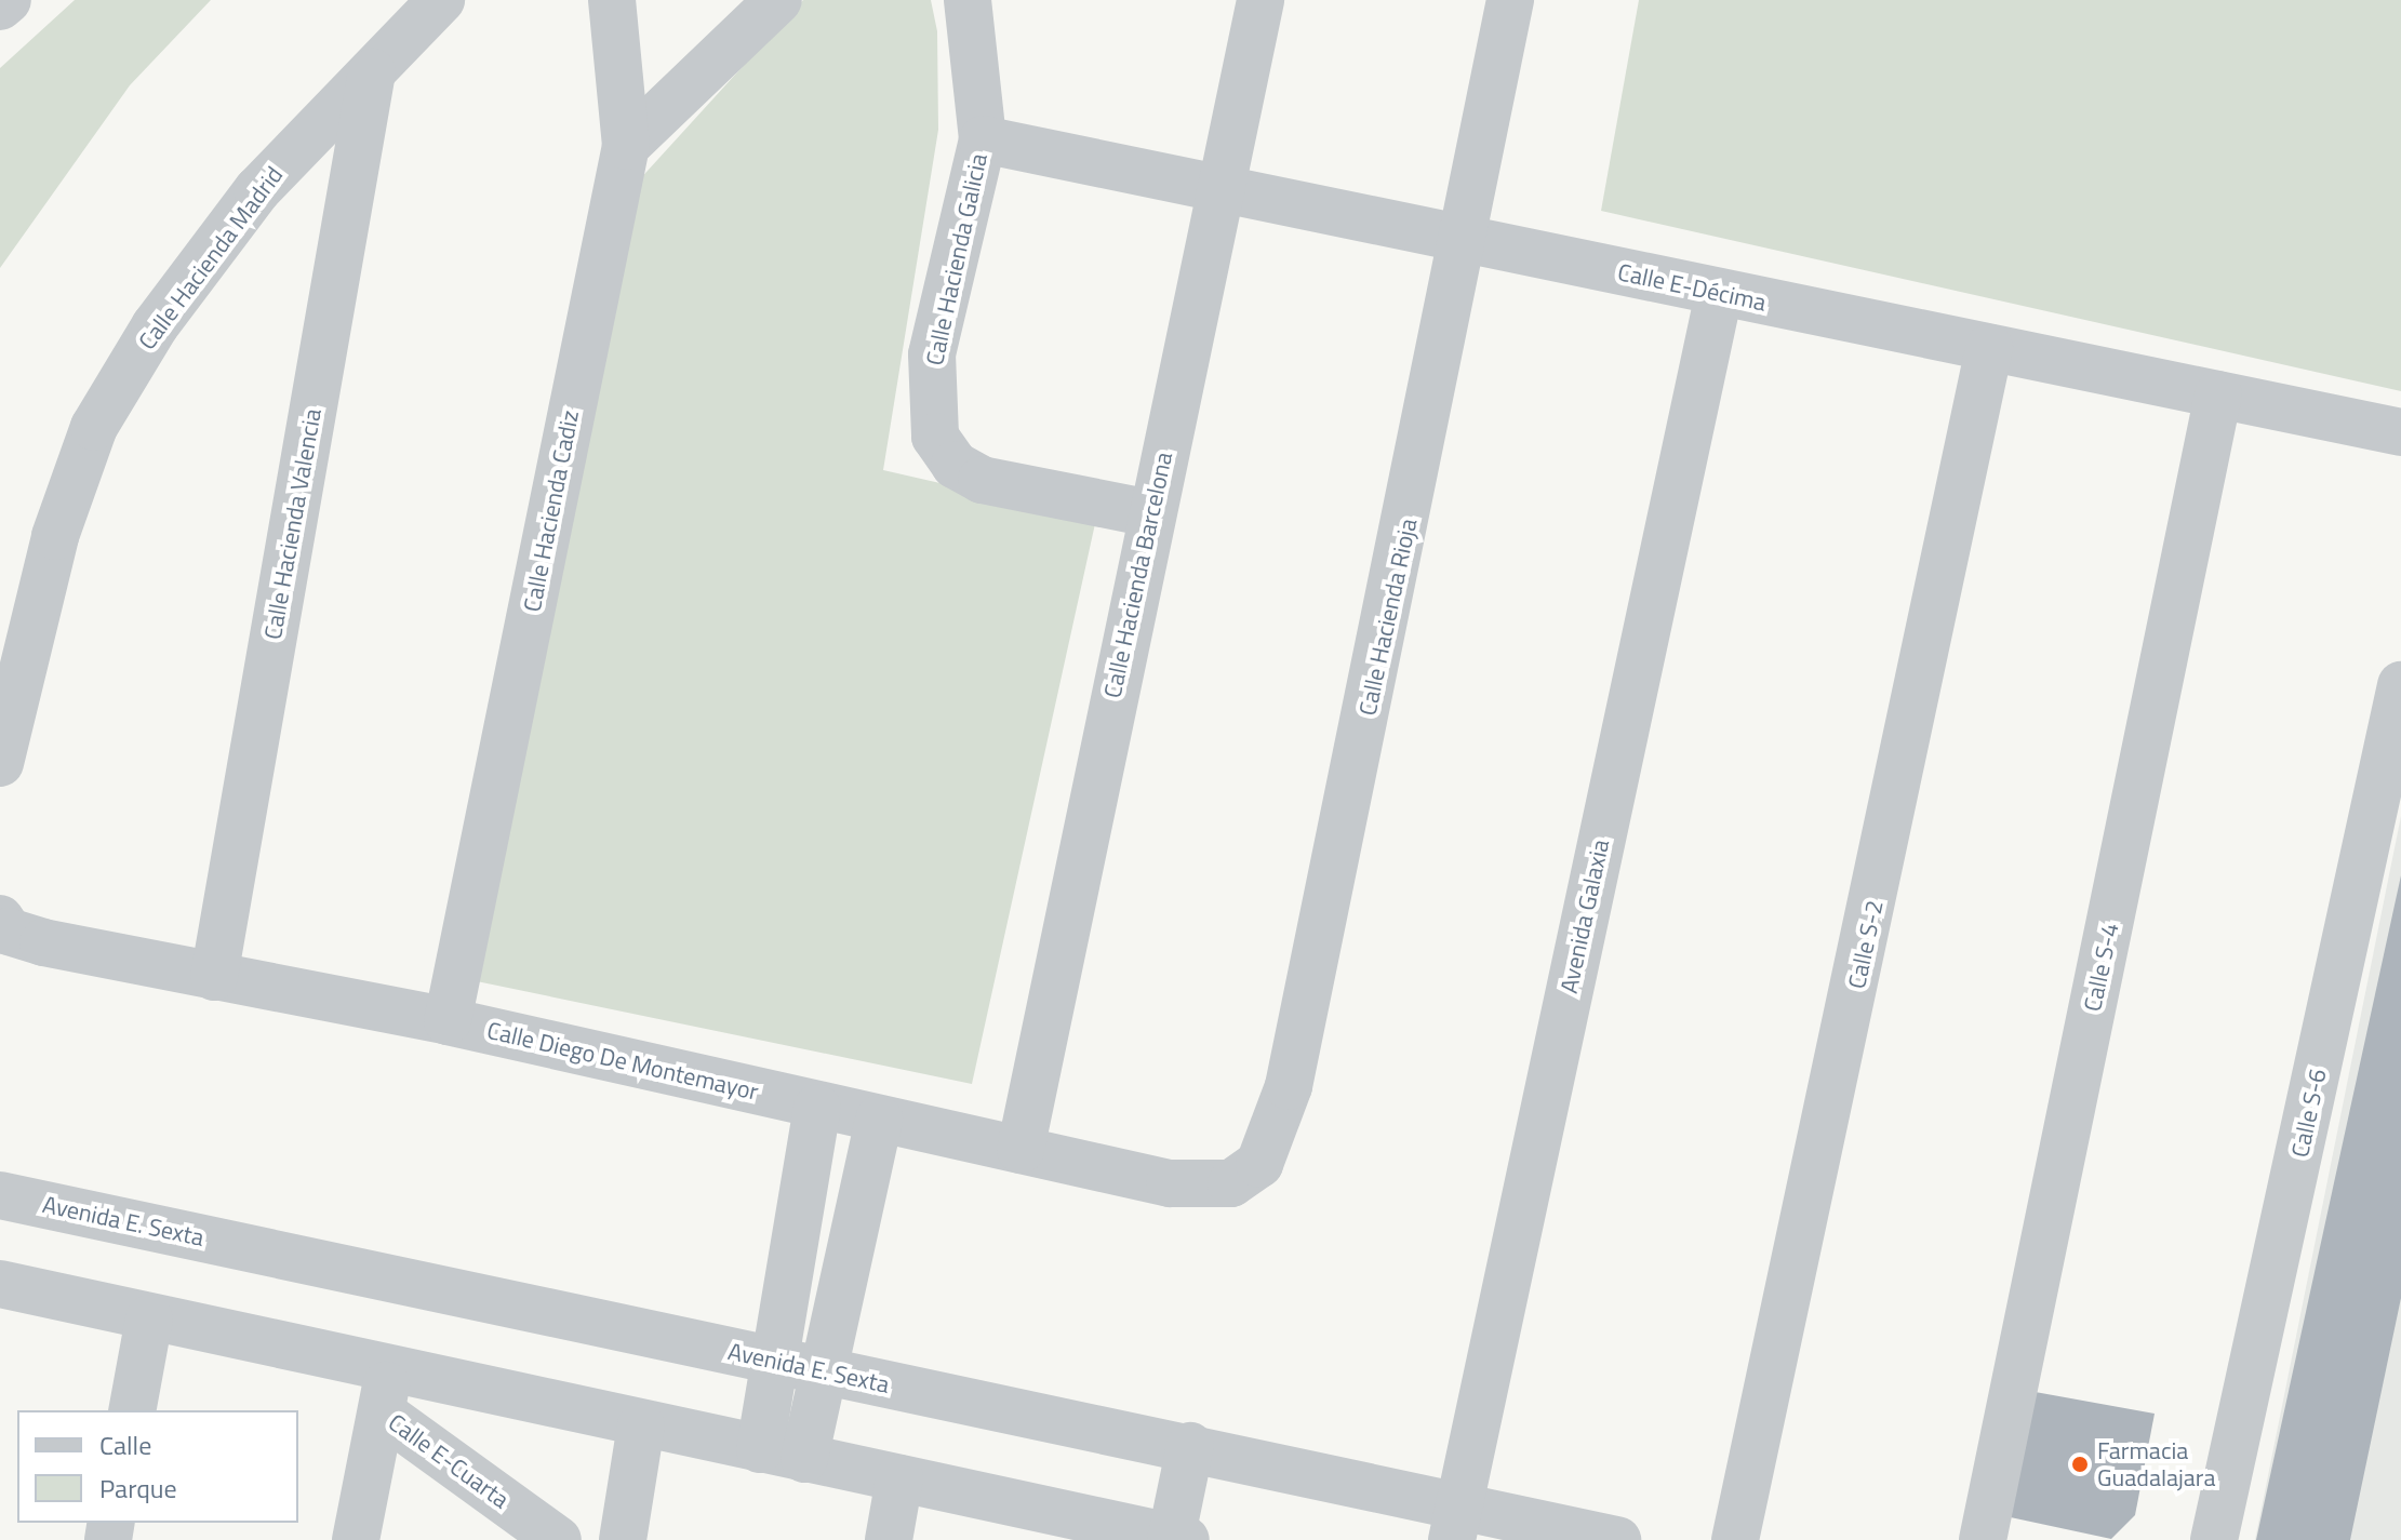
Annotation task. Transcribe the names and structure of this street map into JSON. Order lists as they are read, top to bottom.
{
  "streets": {
    "street": [
      "Calle Hacienda Madrid",
      "Calle Hacienda Galicia",
      "Calle E-Décima",
      "Calle Hacienda Cadiz",
      "Calle Hacienda Valencia",
      "Calle Hacienda Barcelona",
      "Calle Hacienda Rioja",
      "Avenida Galaxia",
      "Calle S-2",
      "Calle S-4",
      "Calle Diego De Montemayor",
      "Calle S-6",
      "Avenida E. Sexta",
      "Calle E-Cuarta"
    ]
  },
  "crossings": [
    ["Calle Hacienda Madrid", "Calle Hacienda Valencia"],
    ["Calle Hacienda Galicia", "Calle E-Décima"],
    ["Calle Hacienda Galicia", "Calle Hacienda Barcelona"],
    ["Calle E-Décima", "Calle Hacienda Barcelona"],
    ["Calle E-Décima", "Calle Hacienda Rioja"],
    ["Calle E-Décima", "Avenida Galaxia"],
    ["Calle E-Décima", "Calle S-2"],
    ["Calle E-Décima", "Calle S-4"],
    ["Calle Hacienda Cadiz", "Calle Diego De Montemayor"],
    ["Calle Hacienda Valencia", "Calle Diego De Montemayor"],
    ["Calle Hacienda Barcelona", "Calle Diego De Montemayor"],
    ["Calle Hacienda Rioja", "Calle Diego De Montemayor"],
    ["Avenida Galaxia", "Avenida E. Sexta"]
  ],
  "places": ["Farmacia Guadalajara"],
  "legend": ["Calle", "Parque"]
}
